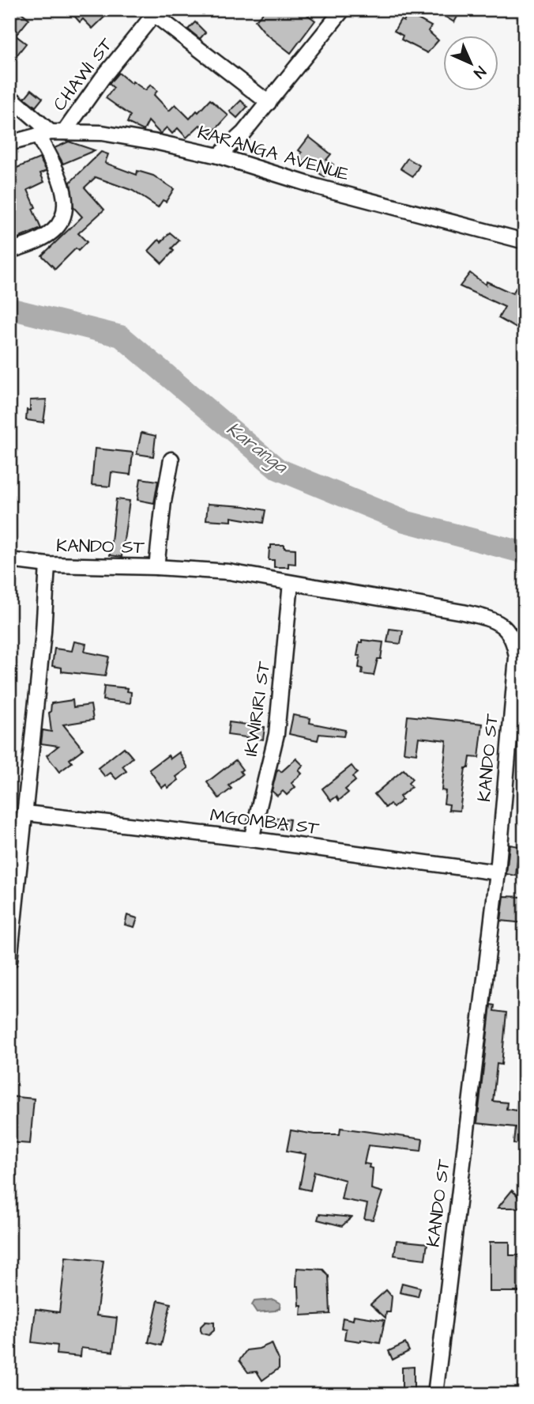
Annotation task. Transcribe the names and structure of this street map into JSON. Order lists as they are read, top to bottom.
{
  "streets": {
    "street": [
      "CHAWI ST",
      "KARANGA AVENUE",
      "KANDO ST",
      "IKWIRIRI ST",
      "MGOMBA ST"
    ]
  },
  "crossings": [
    ["CHAWI ST", "KARANGA AVENUE"],
    ["KANDO ST", "IKWIRIRI ST"],
    ["KANDO ST", "MGOMBA ST"],
    ["IKWIRIRI ST", "MGOMBA ST"]
  ],
  "water": ["Karanga"],
  "north": "bottom right"
}
